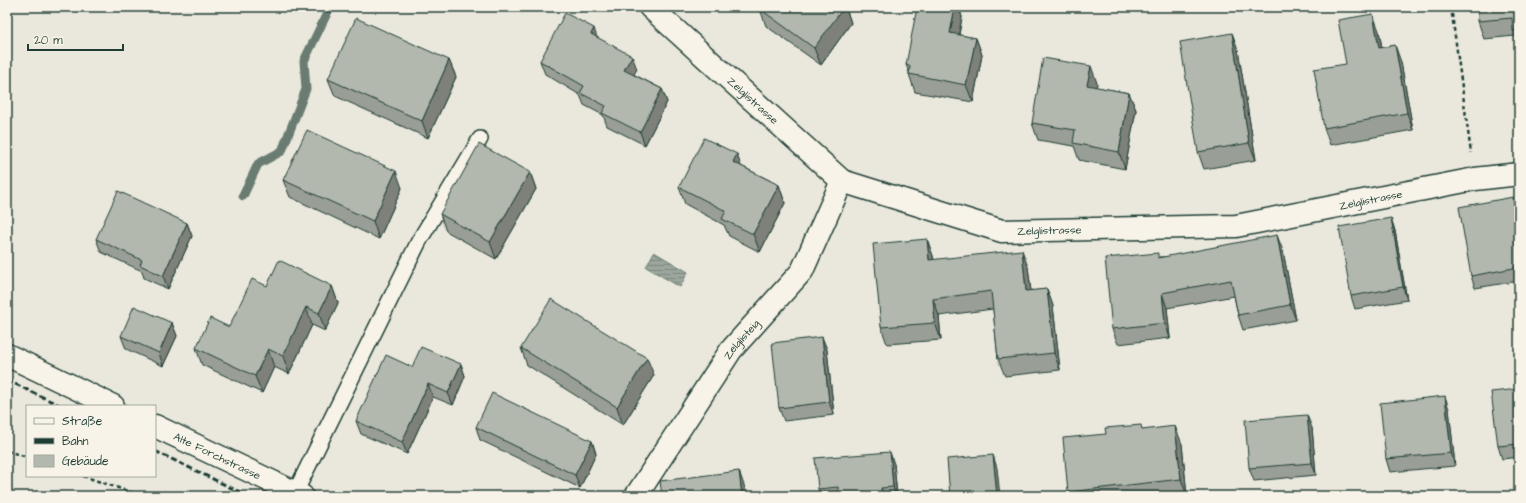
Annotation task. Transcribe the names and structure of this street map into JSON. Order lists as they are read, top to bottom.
{
  "streets": {
    "street": ["Zelglistrasse", "Zelglisteig", "Alte Forchstrasse"]
  },
  "crossings": [
    ["Zelglistrasse", "Zelglisteig"]
  ],
  "legend": ["Straße", "Bahn", "Gebäude"],
  "scale_bar": "20 m"
}
